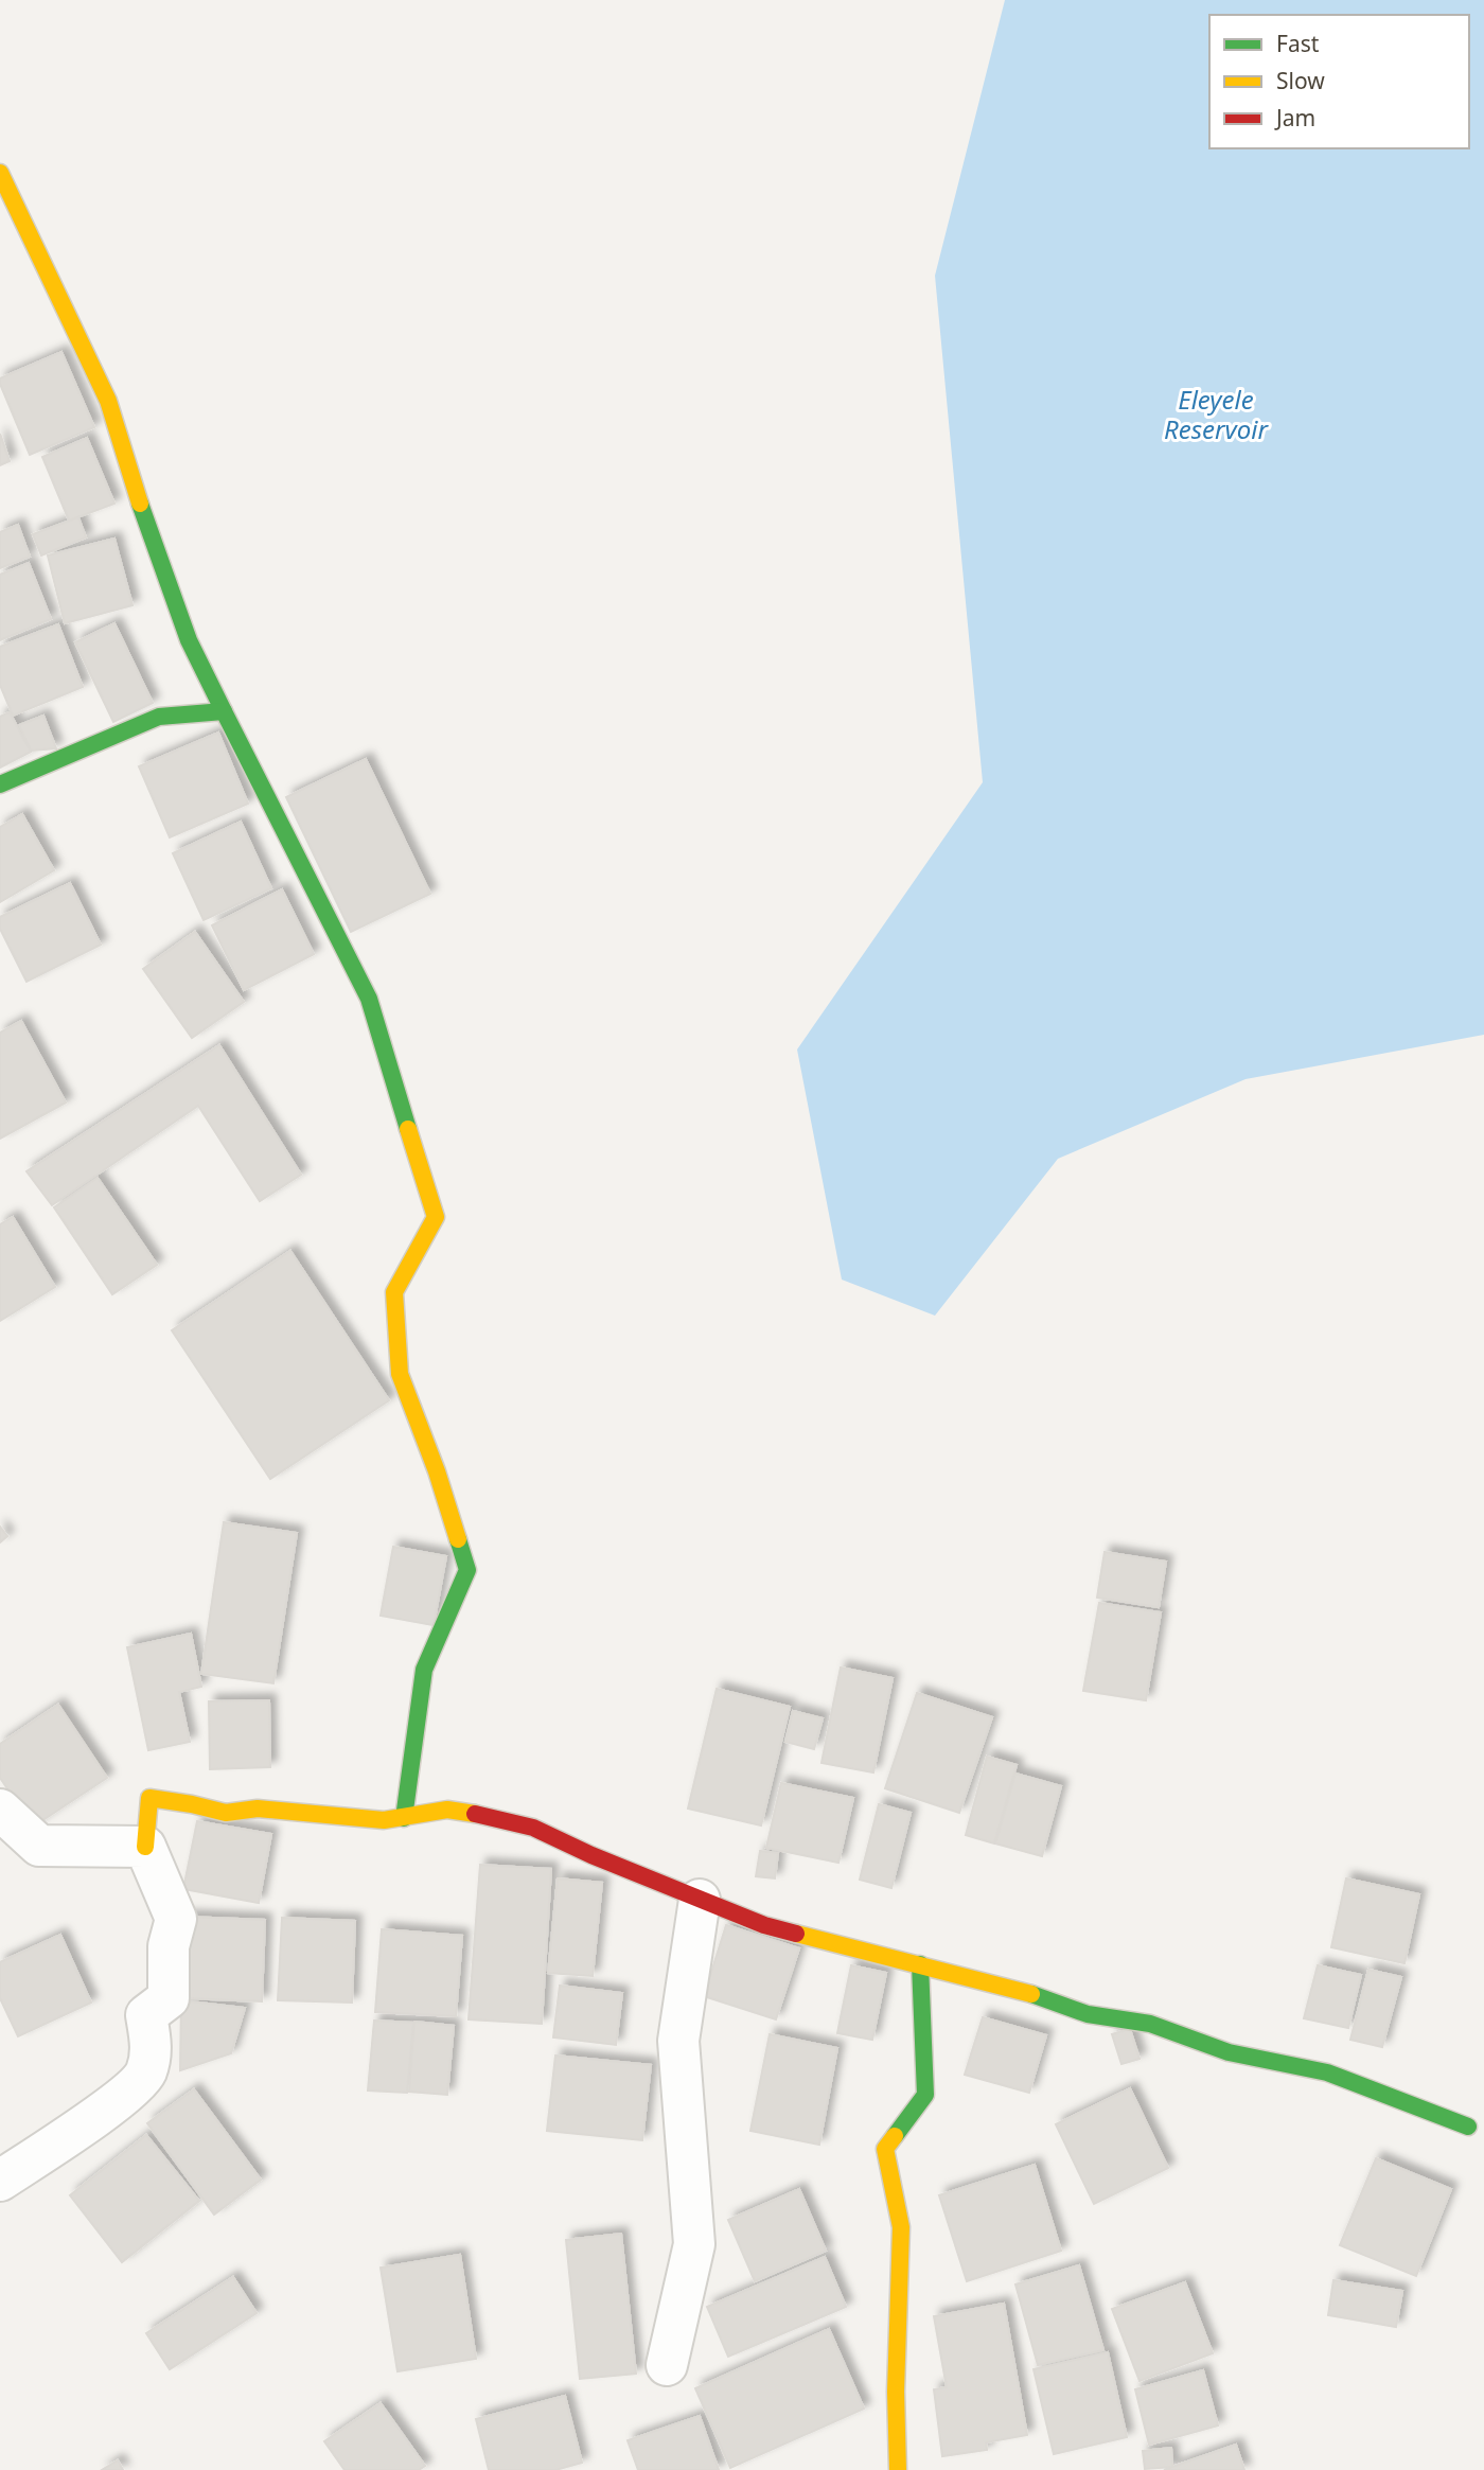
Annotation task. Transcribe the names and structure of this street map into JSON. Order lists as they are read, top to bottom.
{
  "water": ["Eleyele Reservoir"],
  "legend": ["Fast", "Slow", "Jam"]
}
